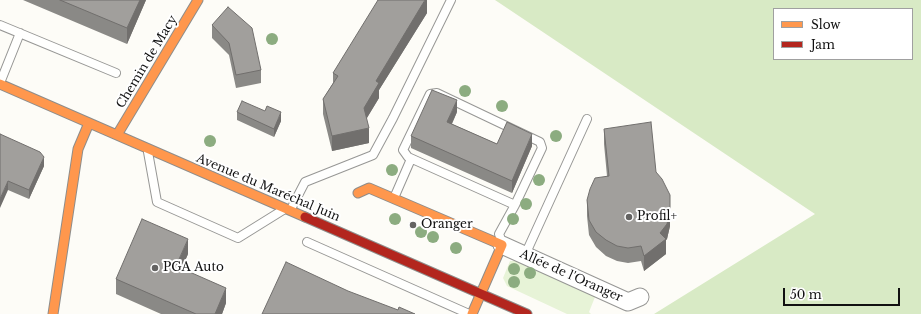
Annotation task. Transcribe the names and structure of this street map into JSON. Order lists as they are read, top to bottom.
{
  "streets": {
    "street": ["Chemin de Macy", "Avenue du Maréchal Juin", "Allée de l'Oranger"]
  },
  "crossings": [
    ["Chemin de Macy", "Avenue du Maréchal Juin"]
  ],
  "places": ["Profil+", "Oranger", "PGA Auto"],
  "legend": ["Slow", "Jam"],
  "scale_bar": "50 m"
}
